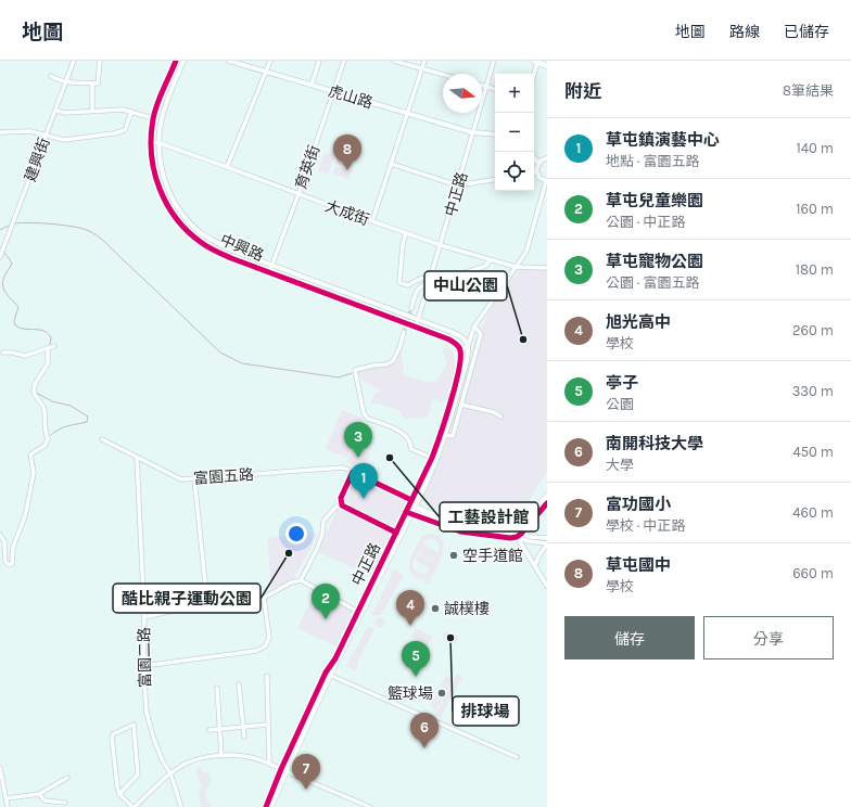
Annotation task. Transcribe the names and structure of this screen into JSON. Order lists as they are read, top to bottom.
{
  "streets": {
    "main road": ["中正路"],
    "street": [
      "虎山路",
      "建興街",
      "育英街",
      "大成街",
      "中興路",
      "富園五路",
      "富園二路"
    ]
  },
  "crossings": [
    ["虎山路", "育英街"],
    ["虎山路", "中正路"],
    ["育英街", "大成街"],
    ["育英街", "中興路"],
    ["中正路", "大成街"],
    ["中正路", "中興路"],
    ["中正路", "富園五路"],
    ["大成街", "中興路"],
    ["富園五路", "富園二路"]
  ],
  "places": [
    "中山公園",
    "工藝設計館",
    "酷比親子運動公園",
    "空手道館",
    "誠樸樓",
    "排球場",
    "籃球場"
  ],
  "north": "right",
  "page": {
    "header": "地圖",
    "nav": ["地圖", "路線", "已儲存"],
    "heading": ["附近", "8筆結果"],
    "map_buttons": ["+", "−"],
    "list": [
      {
        "mark": "1",
        "name": "草屯鎮演藝中心",
        "note": "地點 · 富園五路",
        "value": "140 m"
      },
      {
        "mark": "2",
        "name": "草屯兒童樂園",
        "note": "公園 · 中正路",
        "value": "160 m"
      },
      {
        "mark": "3",
        "name": "草屯寵物公園",
        "note": "公園 · 富園五路",
        "value": "180 m"
      },
      {
        "mark": "4",
        "name": "旭光高中",
        "note": "學校",
        "value": "260 m"
      },
      {
        "mark": "5",
        "name": "亭子",
        "note": "公園",
        "value": "330 m"
      },
      {
        "mark": "6",
        "name": "南開科技大學",
        "note": "大學",
        "value": "450 m"
      },
      {
        "mark": "7",
        "name": "富功國小",
        "note": "學校 · 中正路",
        "value": "460 m"
      },
      {
        "mark": "8",
        "name": "草屯國中",
        "note": "學校",
        "value": "660 m"
      }
    ],
    "pins": [
      "8",
      "3",
      "1",
      "2",
      "4",
      "5",
      "6",
      "7"
    ],
    "buttons": ["儲存", "分享"]
  }
}
